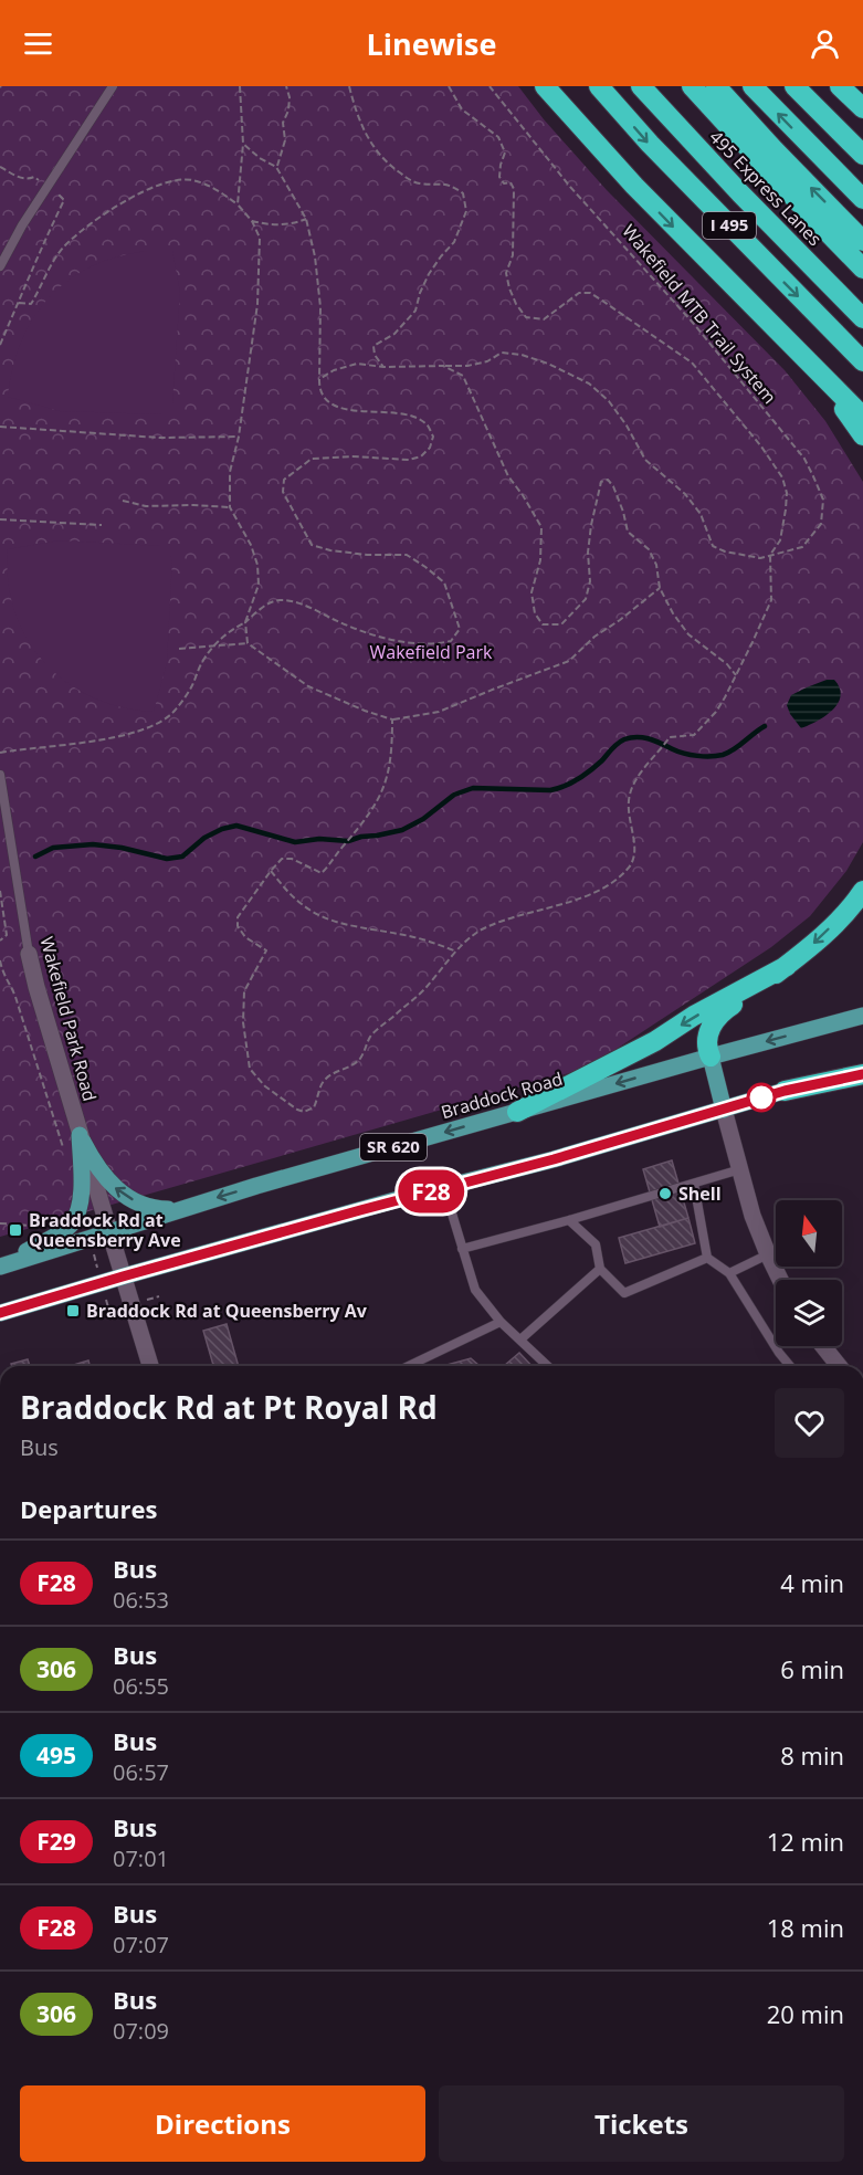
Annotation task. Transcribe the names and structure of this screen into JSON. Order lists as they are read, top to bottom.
{
  "streets": {
    "highway": ["495 Express Lanes", "I 495"],
    "main road": ["Braddock Road", "SR 620"],
    "street": ["Wakefield Park Road"],
    "path": ["Wakefield MTB Trail System"]
  },
  "crossings": [
    ["Wakefield Park Road", "Braddock Road"]
  ],
  "parks": ["Wakefield Park"],
  "places": {
    "other": ["Shell"],
    "transit": ["Braddock Rd at Queensberry Ave", "Braddock Rd at Queensberry Av"]
  },
  "lines": ["bus line F28"],
  "north": "top",
  "page": {
    "header": "Linewise",
    "on_map": "F28",
    "heading": [
      ["Braddock Rd at Pt Royal Rd", "Bus"],
      "Departures"
    ],
    "list": [
      {
        "mark": "F28",
        "name": "Bus",
        "note": "06:53",
        "value": "4 min"
      },
      {
        "mark": "306",
        "name": "Bus",
        "note": "06:55",
        "value": "6 min"
      },
      {
        "mark": "495",
        "name": "Bus",
        "note": "06:57",
        "value": "8 min"
      },
      {
        "mark": "F29",
        "name": "Bus",
        "note": "07:01",
        "value": "12 min"
      },
      {
        "mark": "F28",
        "name": "Bus",
        "note": "07:07",
        "value": "18 min"
      },
      {
        "mark": "306",
        "name": "Bus",
        "note": "07:09",
        "value": "20 min"
      }
    ],
    "buttons": ["Directions", "Tickets"]
  }
}
